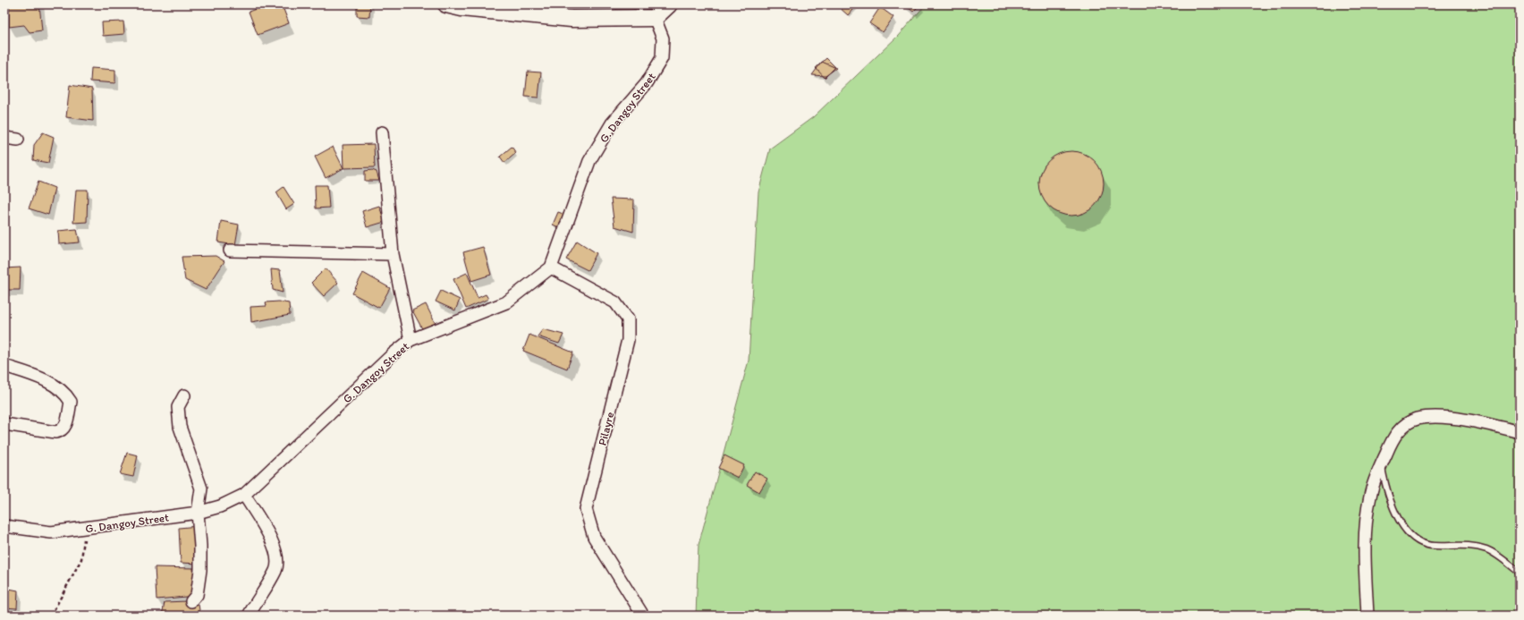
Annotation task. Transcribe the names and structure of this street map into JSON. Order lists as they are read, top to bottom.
{
  "streets": {
    "street": ["G. Dangoy Street", "Pilayre"]
  },
  "crossings": [
    ["G. Dangoy Street", "Pilayre"]
  ]
}
